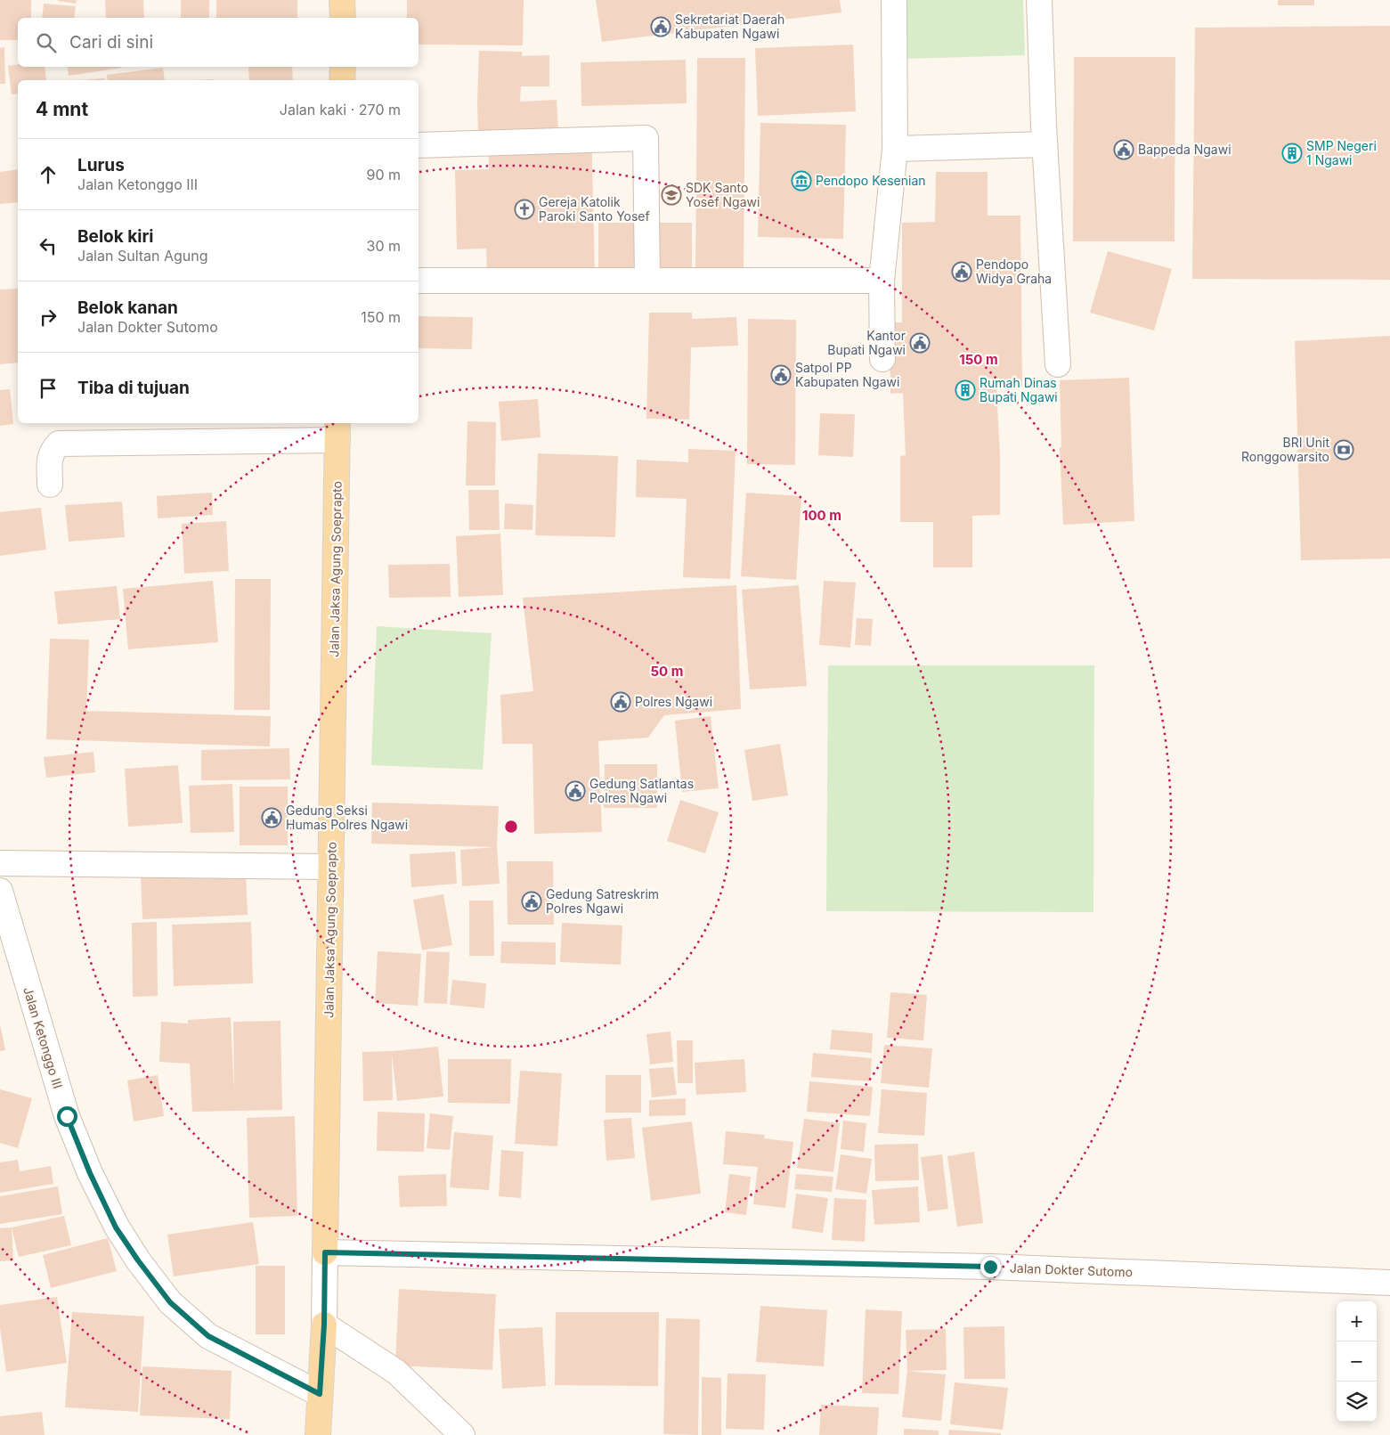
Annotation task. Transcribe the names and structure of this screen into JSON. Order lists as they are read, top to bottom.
{
  "streets": {
    "main road": ["Jalan Jaksa Agung Soeprapto"],
    "street": ["Jalan Ketonggo III", "Jalan Dokter Sutomo"]
  },
  "crossings": [
    ["Jalan Jaksa Agung Soeprapto", "Jalan Dokter Sutomo"]
  ],
  "places": {
    "public building": [
      "Sekretariat Daerah Kabupaten Ngawi",
      "Bappeda Ngawi",
      "Pendopo Widya Graha",
      "Kantor Bupati Ngawi",
      "Satpol PP Kabupaten Ngawi",
      "Polres Ngawi",
      "Gedung Satlantas Polres Ngawi",
      "Gedung Seksi Humas Polres Ngawi",
      "Gedung Satreskrim Polres Ngawi"
    ],
    "building": ["SMP Negeri 1 Ngawi", "Rumah Dinas Bupati Ngawi"],
    "museum": ["Pendopo Kesenian"],
    "school or university": ["SDK Santo Yosef Ngawi"],
    "church": ["Gereja Katolik Paroki Santo Yosef"],
    "bank": ["BRI Unit Ronggowarsito"]
  },
  "page": {
    "search": "Cari di sini",
    "heading": ["4 mnt", "Jalan kaki · 270 m"],
    "list": [
      ["Lurus", "Jalan Ketonggo III", "90 m"],
      ["Belok kiri", "Jalan Sultan Agung", "30 m"],
      ["Belok kanan", "Jalan Dokter Sutomo", "150 m"],
      "Tiba di tujuan"
    ],
    "map_buttons": ["+", "−"]
  },
  "rings": ["150 m", "100 m", "50 m"]
}
